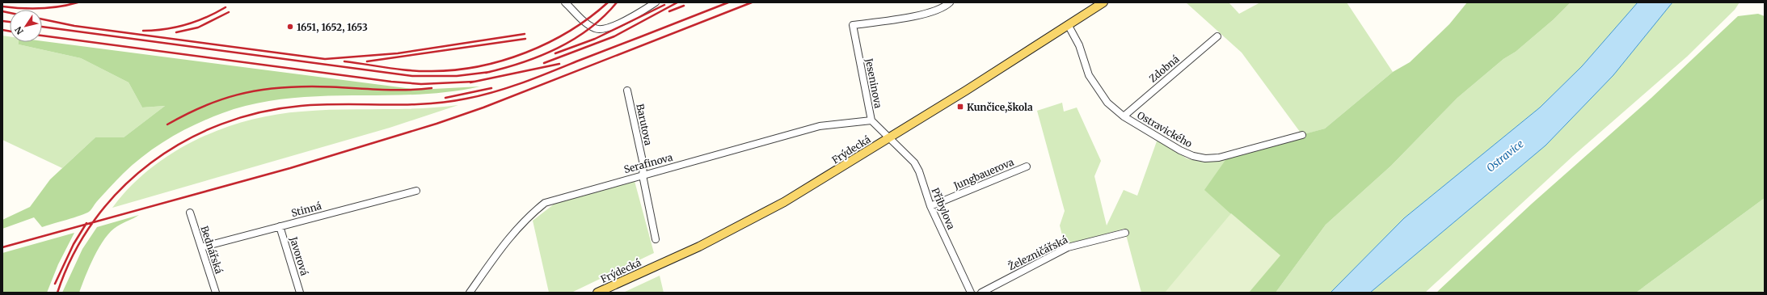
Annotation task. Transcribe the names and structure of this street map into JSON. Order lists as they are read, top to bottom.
{
  "streets": {
    "main road": ["Frýdecká"],
    "street": [
      "Zdobná",
      "Jeseninova",
      "Barutova",
      "Ostravického",
      "Serafinova",
      "Jungbauerova",
      "Přibylova",
      "Stinná",
      "Bednářská",
      "Železničářská",
      "Javorová"
    ]
  },
  "crossings": [
    ["Zdobná", "Ostravického"],
    ["Jeseninova", "Frýdecká"],
    ["Jeseninova", "Serafinova"],
    ["Jeseninova", "Přibylova"],
    ["Barutova", "Serafinova"],
    ["Ostravického", "Frýdecká"],
    ["Frýdecká", "Přibylova"],
    ["Jungbauerova", "Přibylova"],
    ["Stinná", "Bednářská"],
    ["Stinná", "Javorová"]
  ],
  "water": ["Ostravice"],
  "places": {
    "other": ["1651, 1652, 1653"],
    "transit": ["Kunčice,škola"]
  },
  "north": "bottom left"
}
